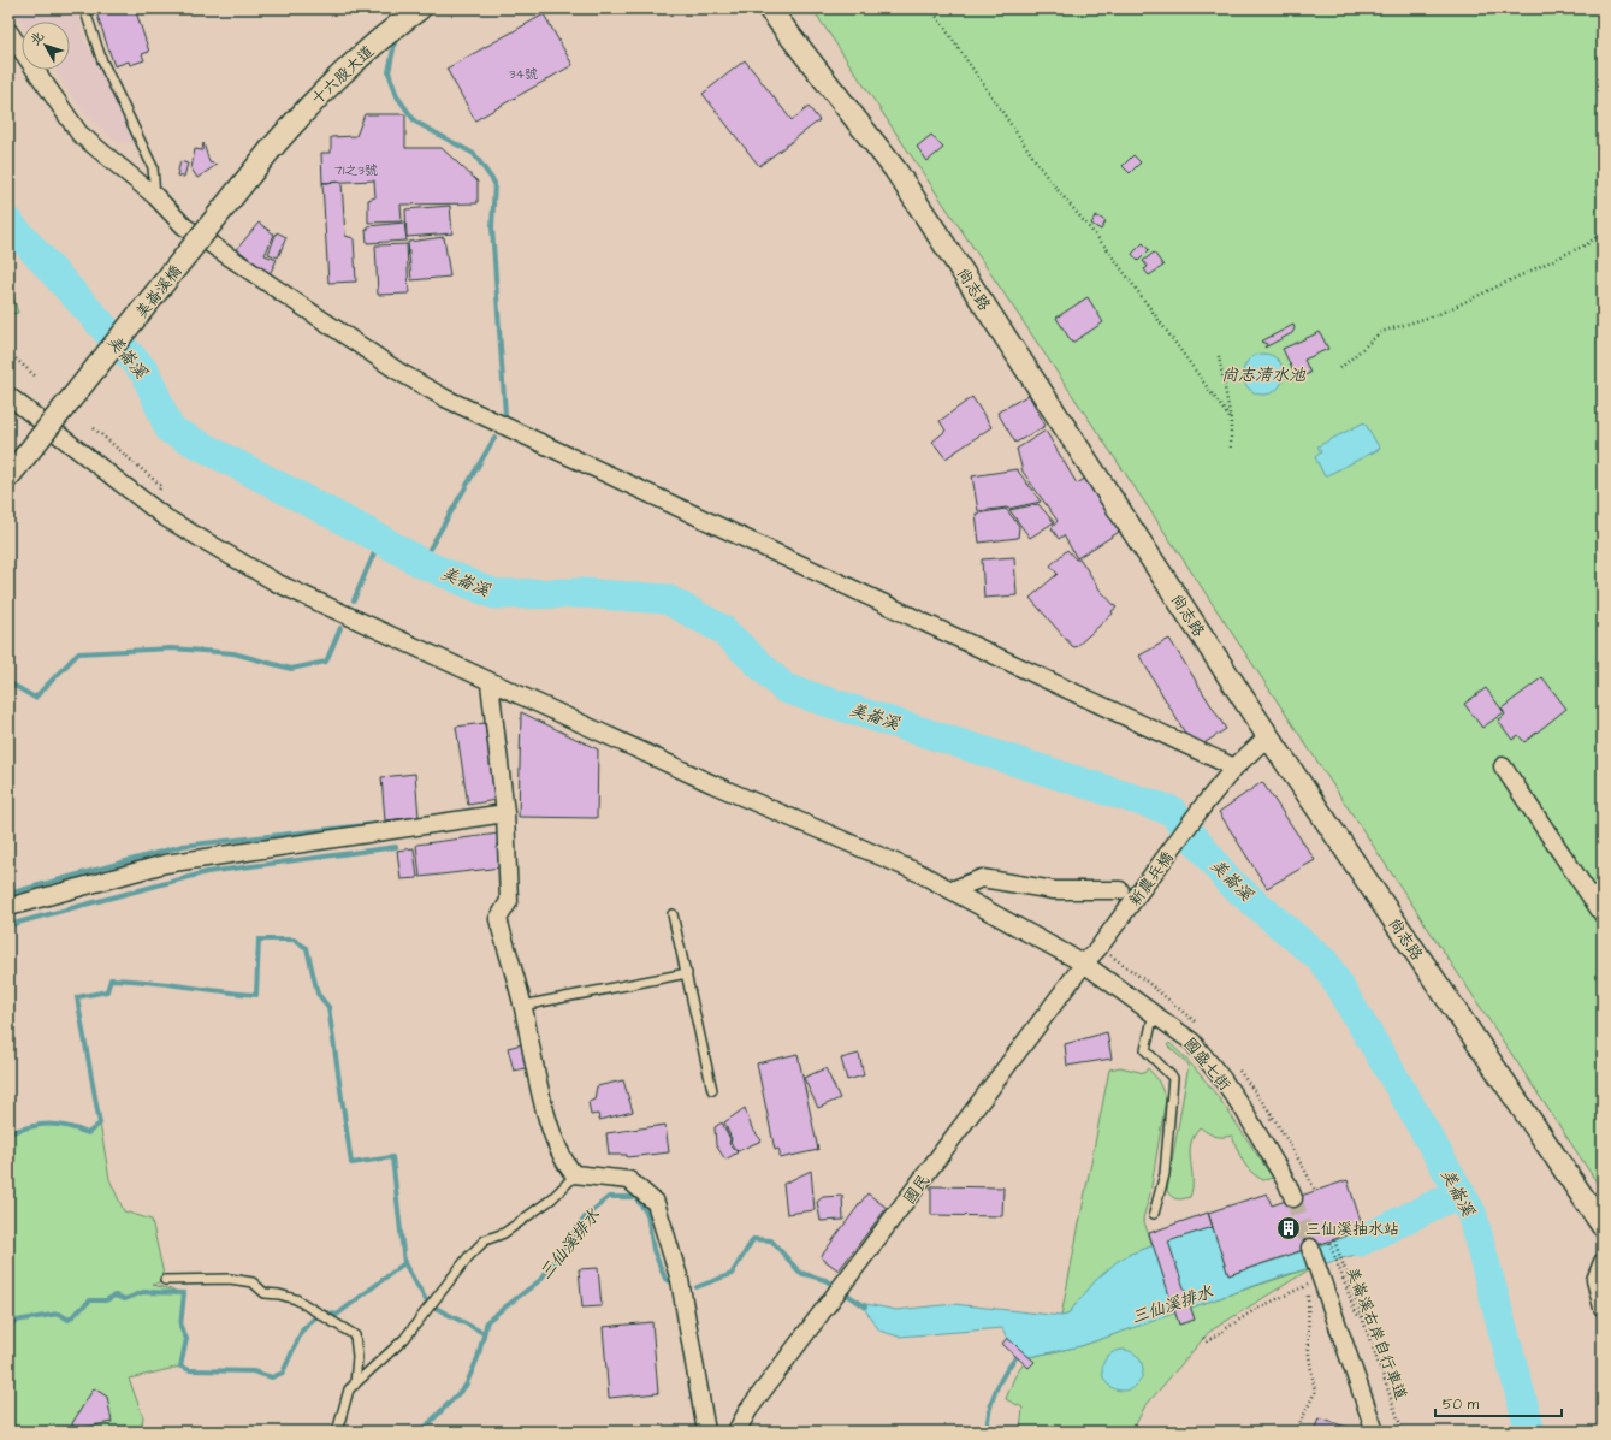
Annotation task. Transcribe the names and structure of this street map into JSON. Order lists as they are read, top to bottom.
{
  "streets": {
    "street": [
      "十六股大道",
      "尚志路",
      "美崙溪橋",
      "新農兵橋",
      "國盛七街",
      "國民"
    ],
    "path": ["美崙溪右岸自行車道"]
  },
  "crossings": [
    ["十六股大道", "美崙溪橋"],
    ["尚志路", "新農兵橋"],
    ["新農兵橋", "國民"],
    ["國盛七街", "國民"]
  ],
  "water": ["美崙溪", "尚志清水池", "三仙溪排水"],
  "places": {
    "building": ["三仙溪抽水站"]
  },
  "house_numbers": ["34號", "71之3號"],
  "scale_bar": "50 m",
  "north": "top left"
}
